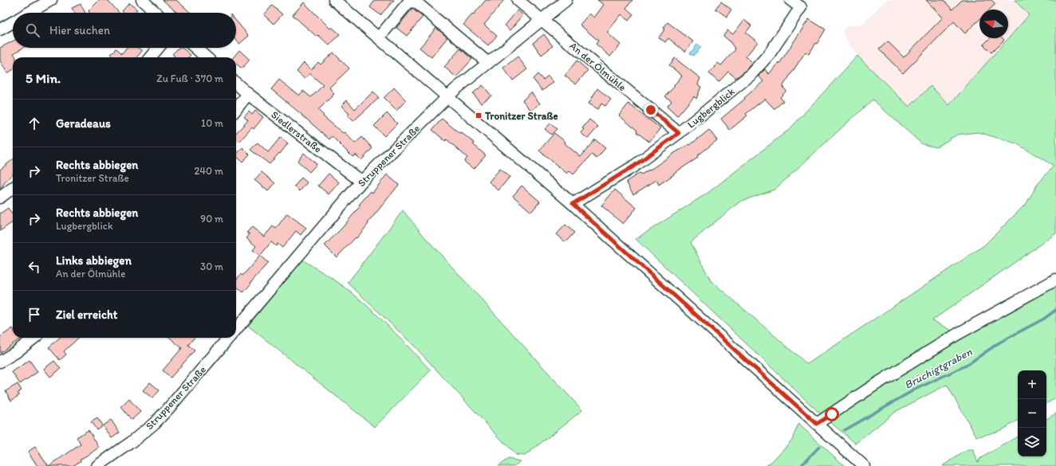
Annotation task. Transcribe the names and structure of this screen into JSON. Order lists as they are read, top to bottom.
{
  "streets": {
    "street": [
      "An der Ölmühle",
      "Lugbergblick",
      "Siedlerstraße",
      "Struppener Straße"
    ]
  },
  "crossings": [
    ["An der Ölmühle", "Lugbergblick"],
    ["An der Ölmühle", "Struppener Straße"],
    ["Siedlerstraße", "Struppener Straße"]
  ],
  "water": ["Brüchigtgraben"],
  "places": {
    "transit": ["Tronitzer Straße"]
  },
  "north": "left",
  "page": {
    "search": "Hier suchen",
    "heading": ["5 Min.", "Zu Fuß · 370 m"],
    "list": [
      ["Geradeaus", "10 m"],
      ["Rechts abbiegen", "Tronitzer Straße", "240 m"],
      ["Rechts abbiegen", "Lugbergblick", "90 m"],
      ["Links abbiegen", "An der Ölmühle", "30 m"],
      "Ziel erreicht"
    ],
    "map_buttons": ["+", "−"]
  }
}
